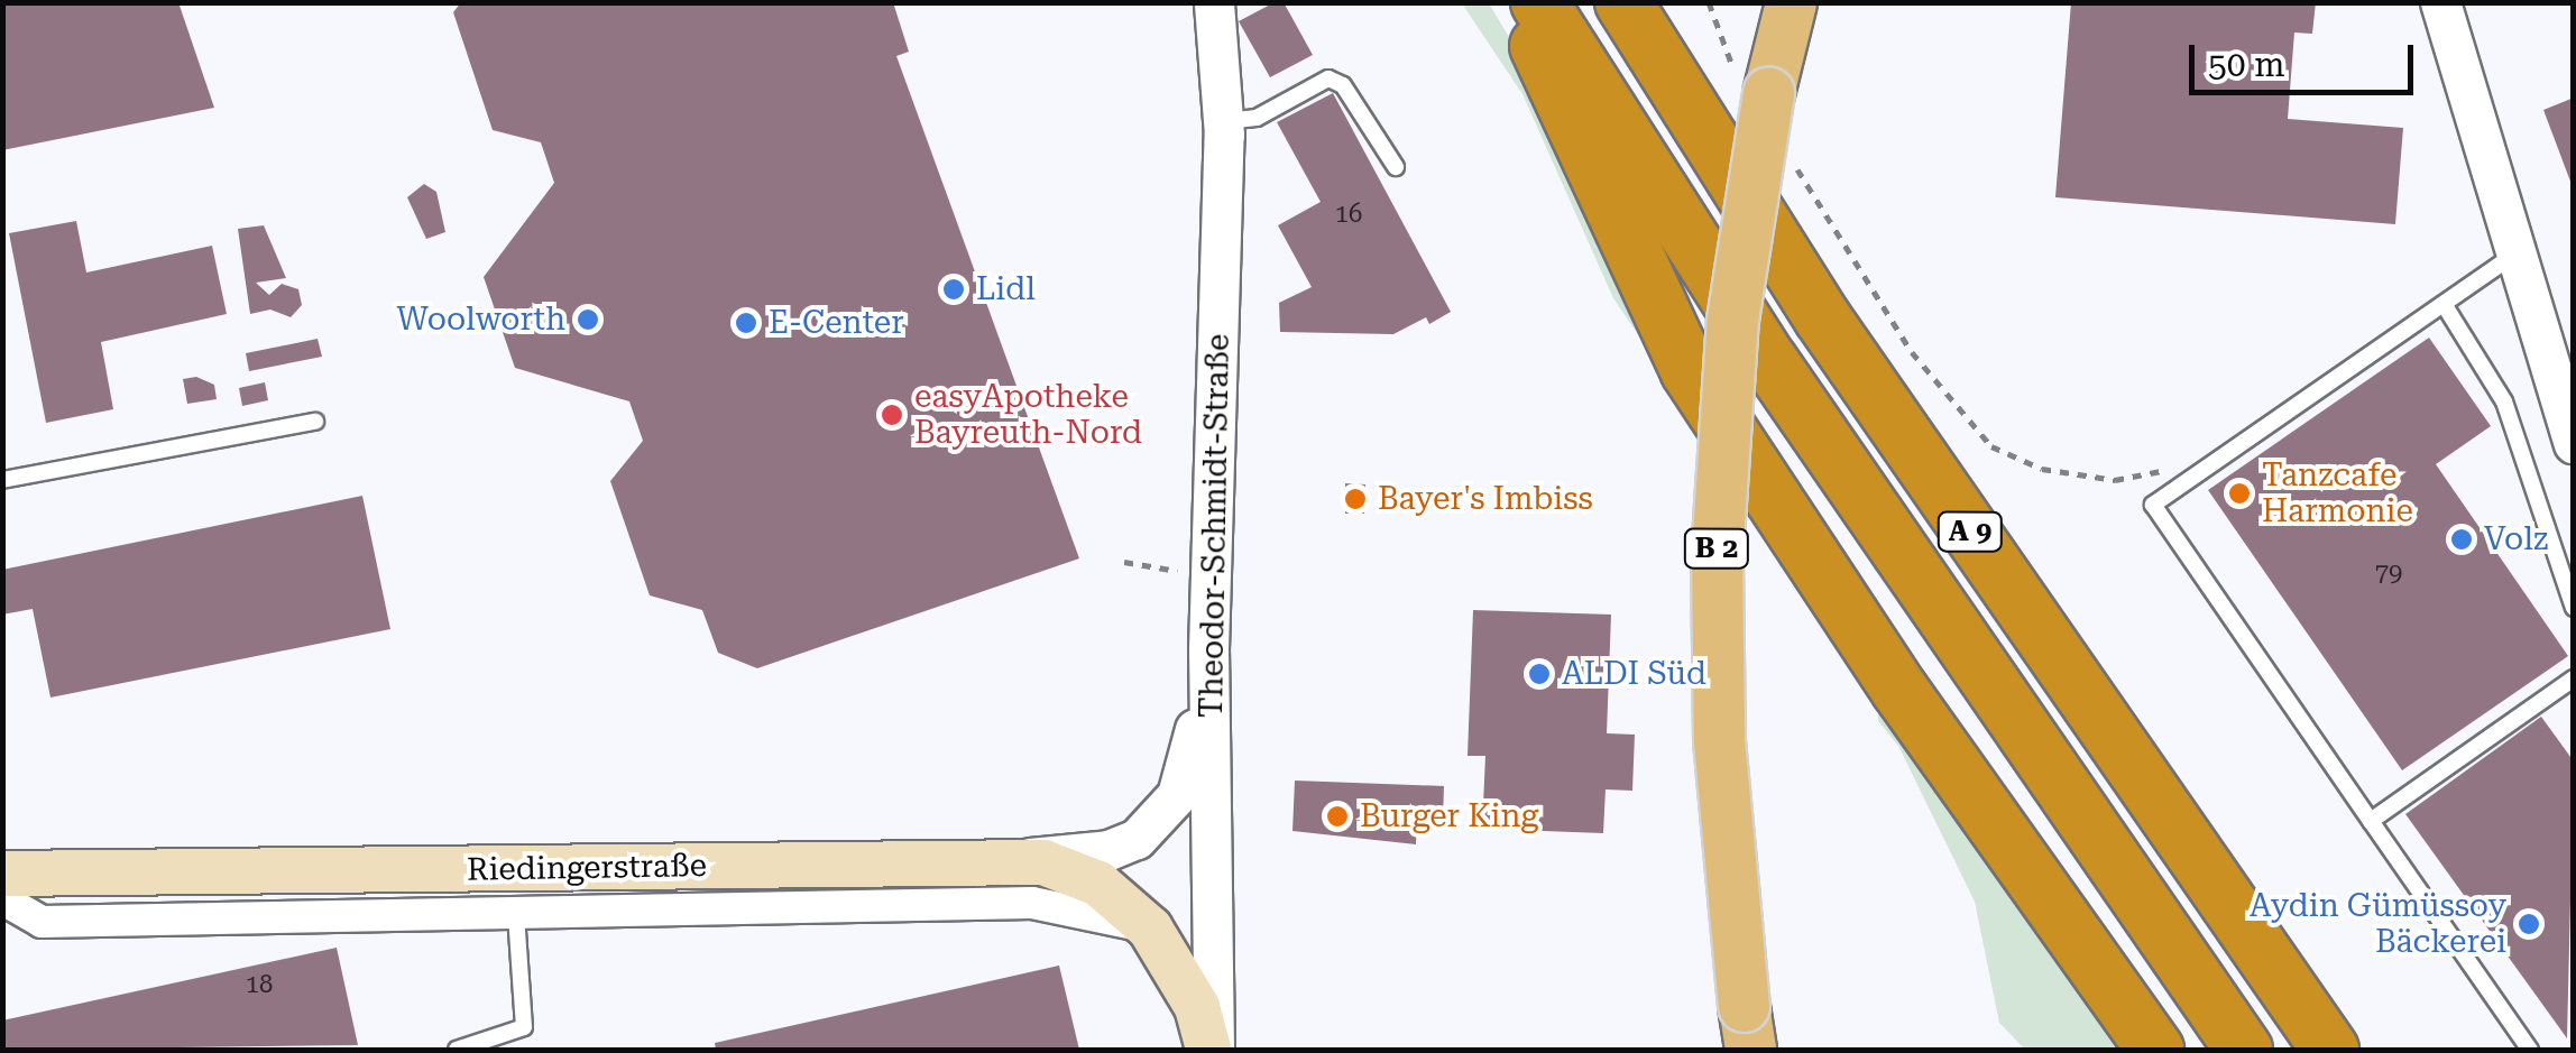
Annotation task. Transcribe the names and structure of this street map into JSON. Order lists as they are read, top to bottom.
{
  "streets": {
    "highway": ["A 9"],
    "main road": ["B 2", "Riedingerstraße"],
    "street": ["Theodor-Schmidt-Straße"]
  },
  "crossings": [
    ["Theodor-Schmidt-Straße", "Riedingerstraße"]
  ],
  "places": [
    "Lidl",
    "Woolworth",
    "E-Center",
    "easyApotheke Bayreuth-Nord",
    "Tanzcafe Harmonie",
    "Bayer's Imbiss",
    "Volz",
    "ALDI Süd",
    "Burger King",
    "Aydin Gümüssoy Bäckerei"
  ],
  "house_numbers": ["16", "79", "18"],
  "scale_bar": "50 m"
}
